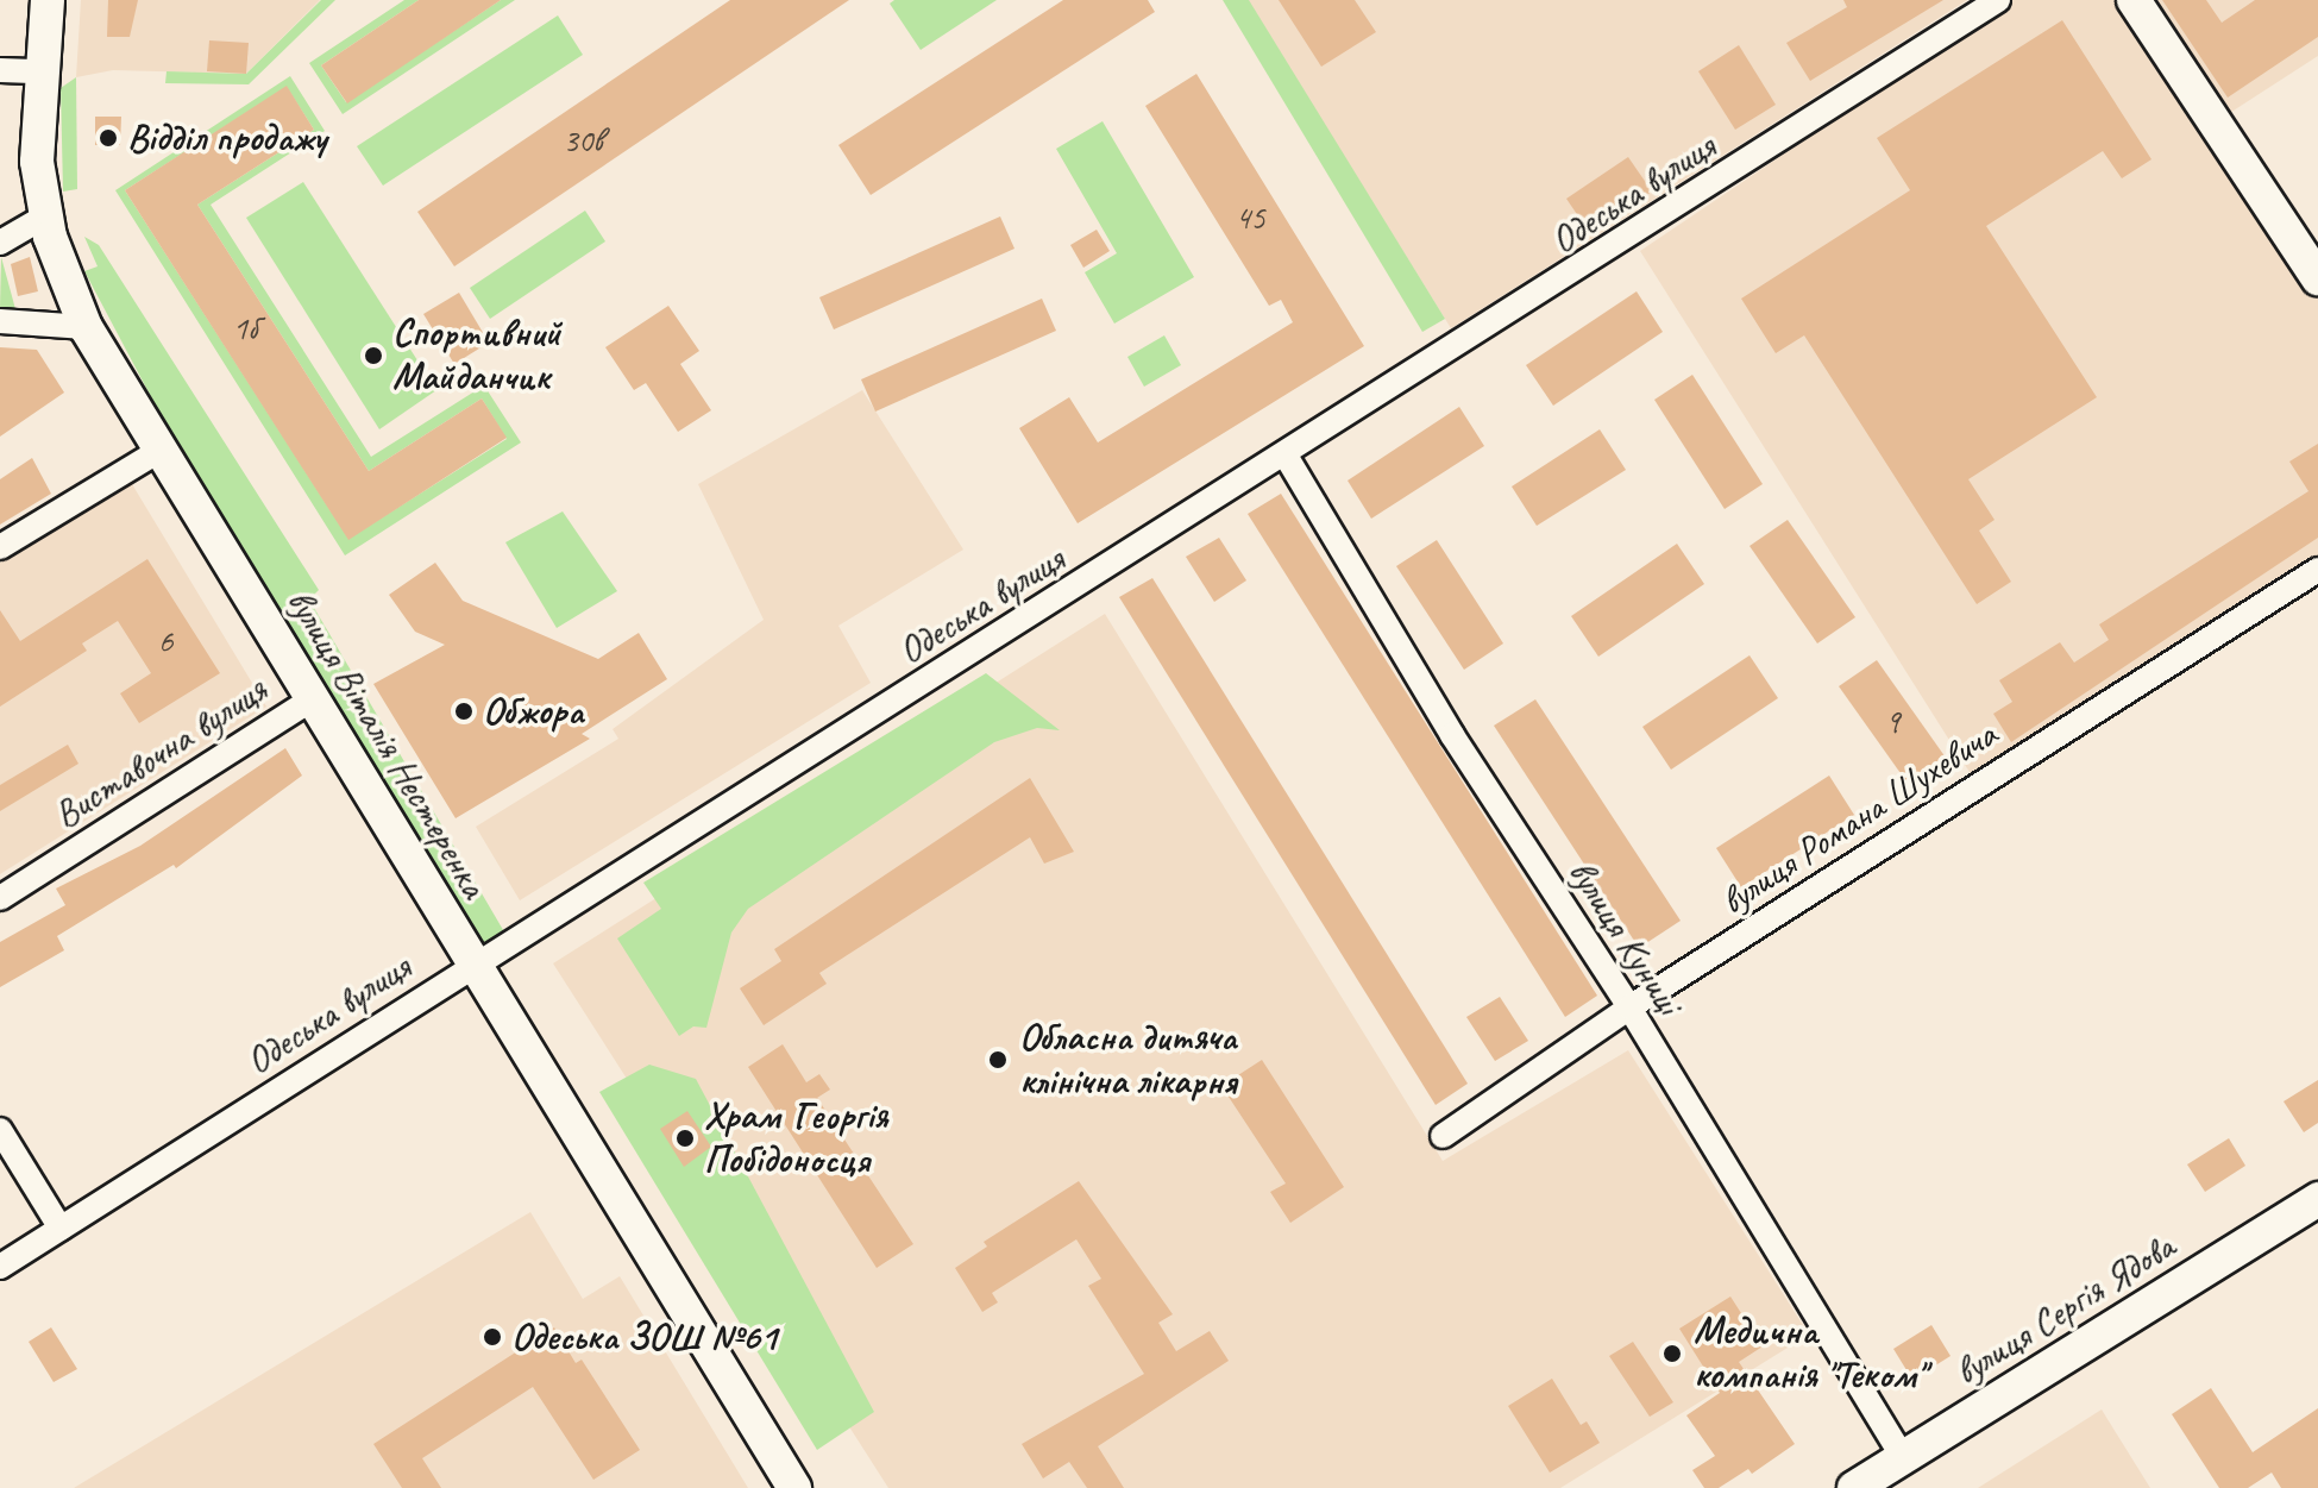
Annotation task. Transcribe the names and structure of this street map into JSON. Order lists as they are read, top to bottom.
{
  "streets": {
    "main road": ["вулиця Віталія Нестеренка", "вулиця Сергія Ядова"],
    "street": [
      "Одеська вулиця",
      "Виставочна вулиця",
      "вулиця Романа Шухевича",
      "вулиця Куниці"
    ]
  },
  "crossings": [
    ["Одеська вулиця", "вулиця Віталія Нестеренка"],
    ["Одеська вулиця", "вулиця Куниці"],
    ["вулиця Віталія Нестеренка", "Виставочна вулиця"],
    ["вулиця Романа Шухевича", "вулиця Куниці"],
    ["вулиця Куниці", "вулиця Сергія Ядова"]
  ],
  "places": [
    "Відділ продажу",
    "Спортивний Майданчик",
    "Обжора",
    "Обласна дитяча клінічна лікарня",
    "Храм Георгія Побідоносця",
    "Одеська ЗОШ №61",
    "Медична компанія \"Теком\""
  ],
  "house_numbers": [
    "30в",
    "45",
    "1б",
    "6",
    "9"
  ]
}
